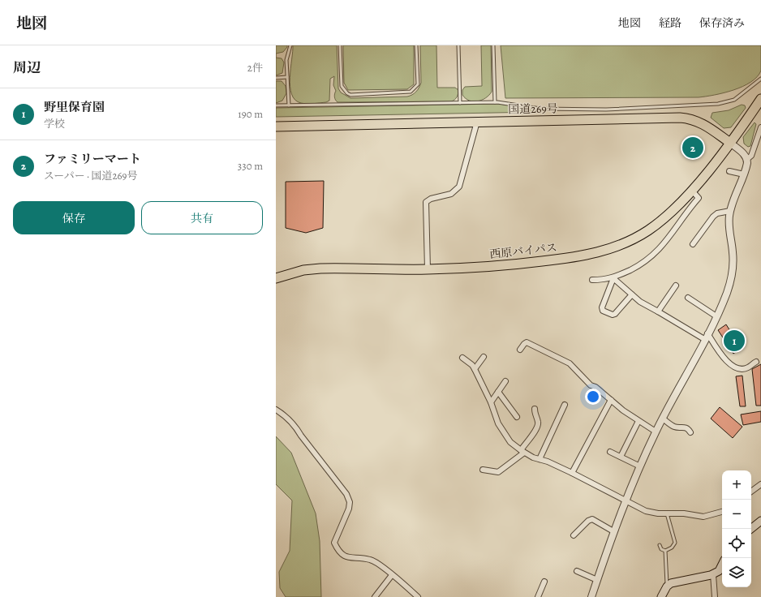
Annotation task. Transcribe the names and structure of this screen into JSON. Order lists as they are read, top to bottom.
{
  "streets": {
    "highway": ["国道269号", "西原バイパス"]
  },
  "crossings": [
    ["国道269号", "西原バイパス"]
  ],
  "page": {
    "header": "地図",
    "nav": ["地図", "経路", "保存済み"],
    "heading": ["周辺", "2件"],
    "list": [
      {
        "mark": "1",
        "name": "野里保育園",
        "note": "学校",
        "value": "190 m"
      },
      {
        "mark": "2",
        "name": "ファミリーマート",
        "note": "スーパー · 国道269号",
        "value": "330 m"
      }
    ],
    "pins": ["2", "1"],
    "buttons": ["保存", "共有"],
    "map_buttons": ["+", "−"]
  }
}
